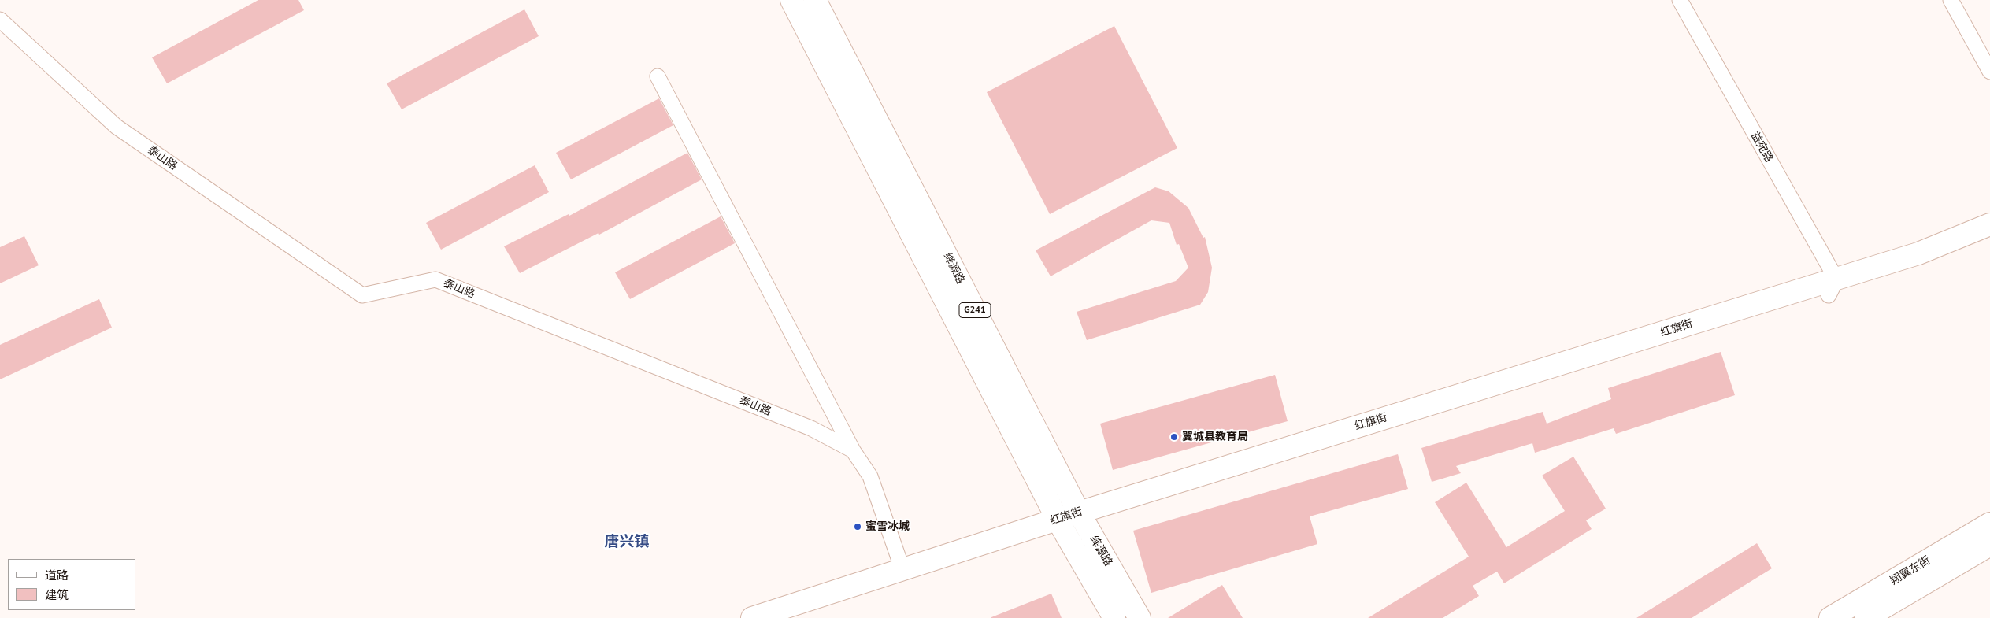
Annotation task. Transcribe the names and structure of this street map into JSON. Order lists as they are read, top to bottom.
{
  "streets": {
    "main road": [
      "绛源路",
      "G241",
      "红旗街",
      "翔翼东街"
    ],
    "street": ["益宛路", "泰山路"]
  },
  "crossings": [
    ["益宛路", "红旗街"],
    ["泰山路", "红旗街"],
    ["绛源路", "红旗街"]
  ],
  "districts": ["唐兴镇"],
  "places": ["翼城县教育局", "蜜雪冰城"],
  "legend": ["道路", "建筑"]
}
